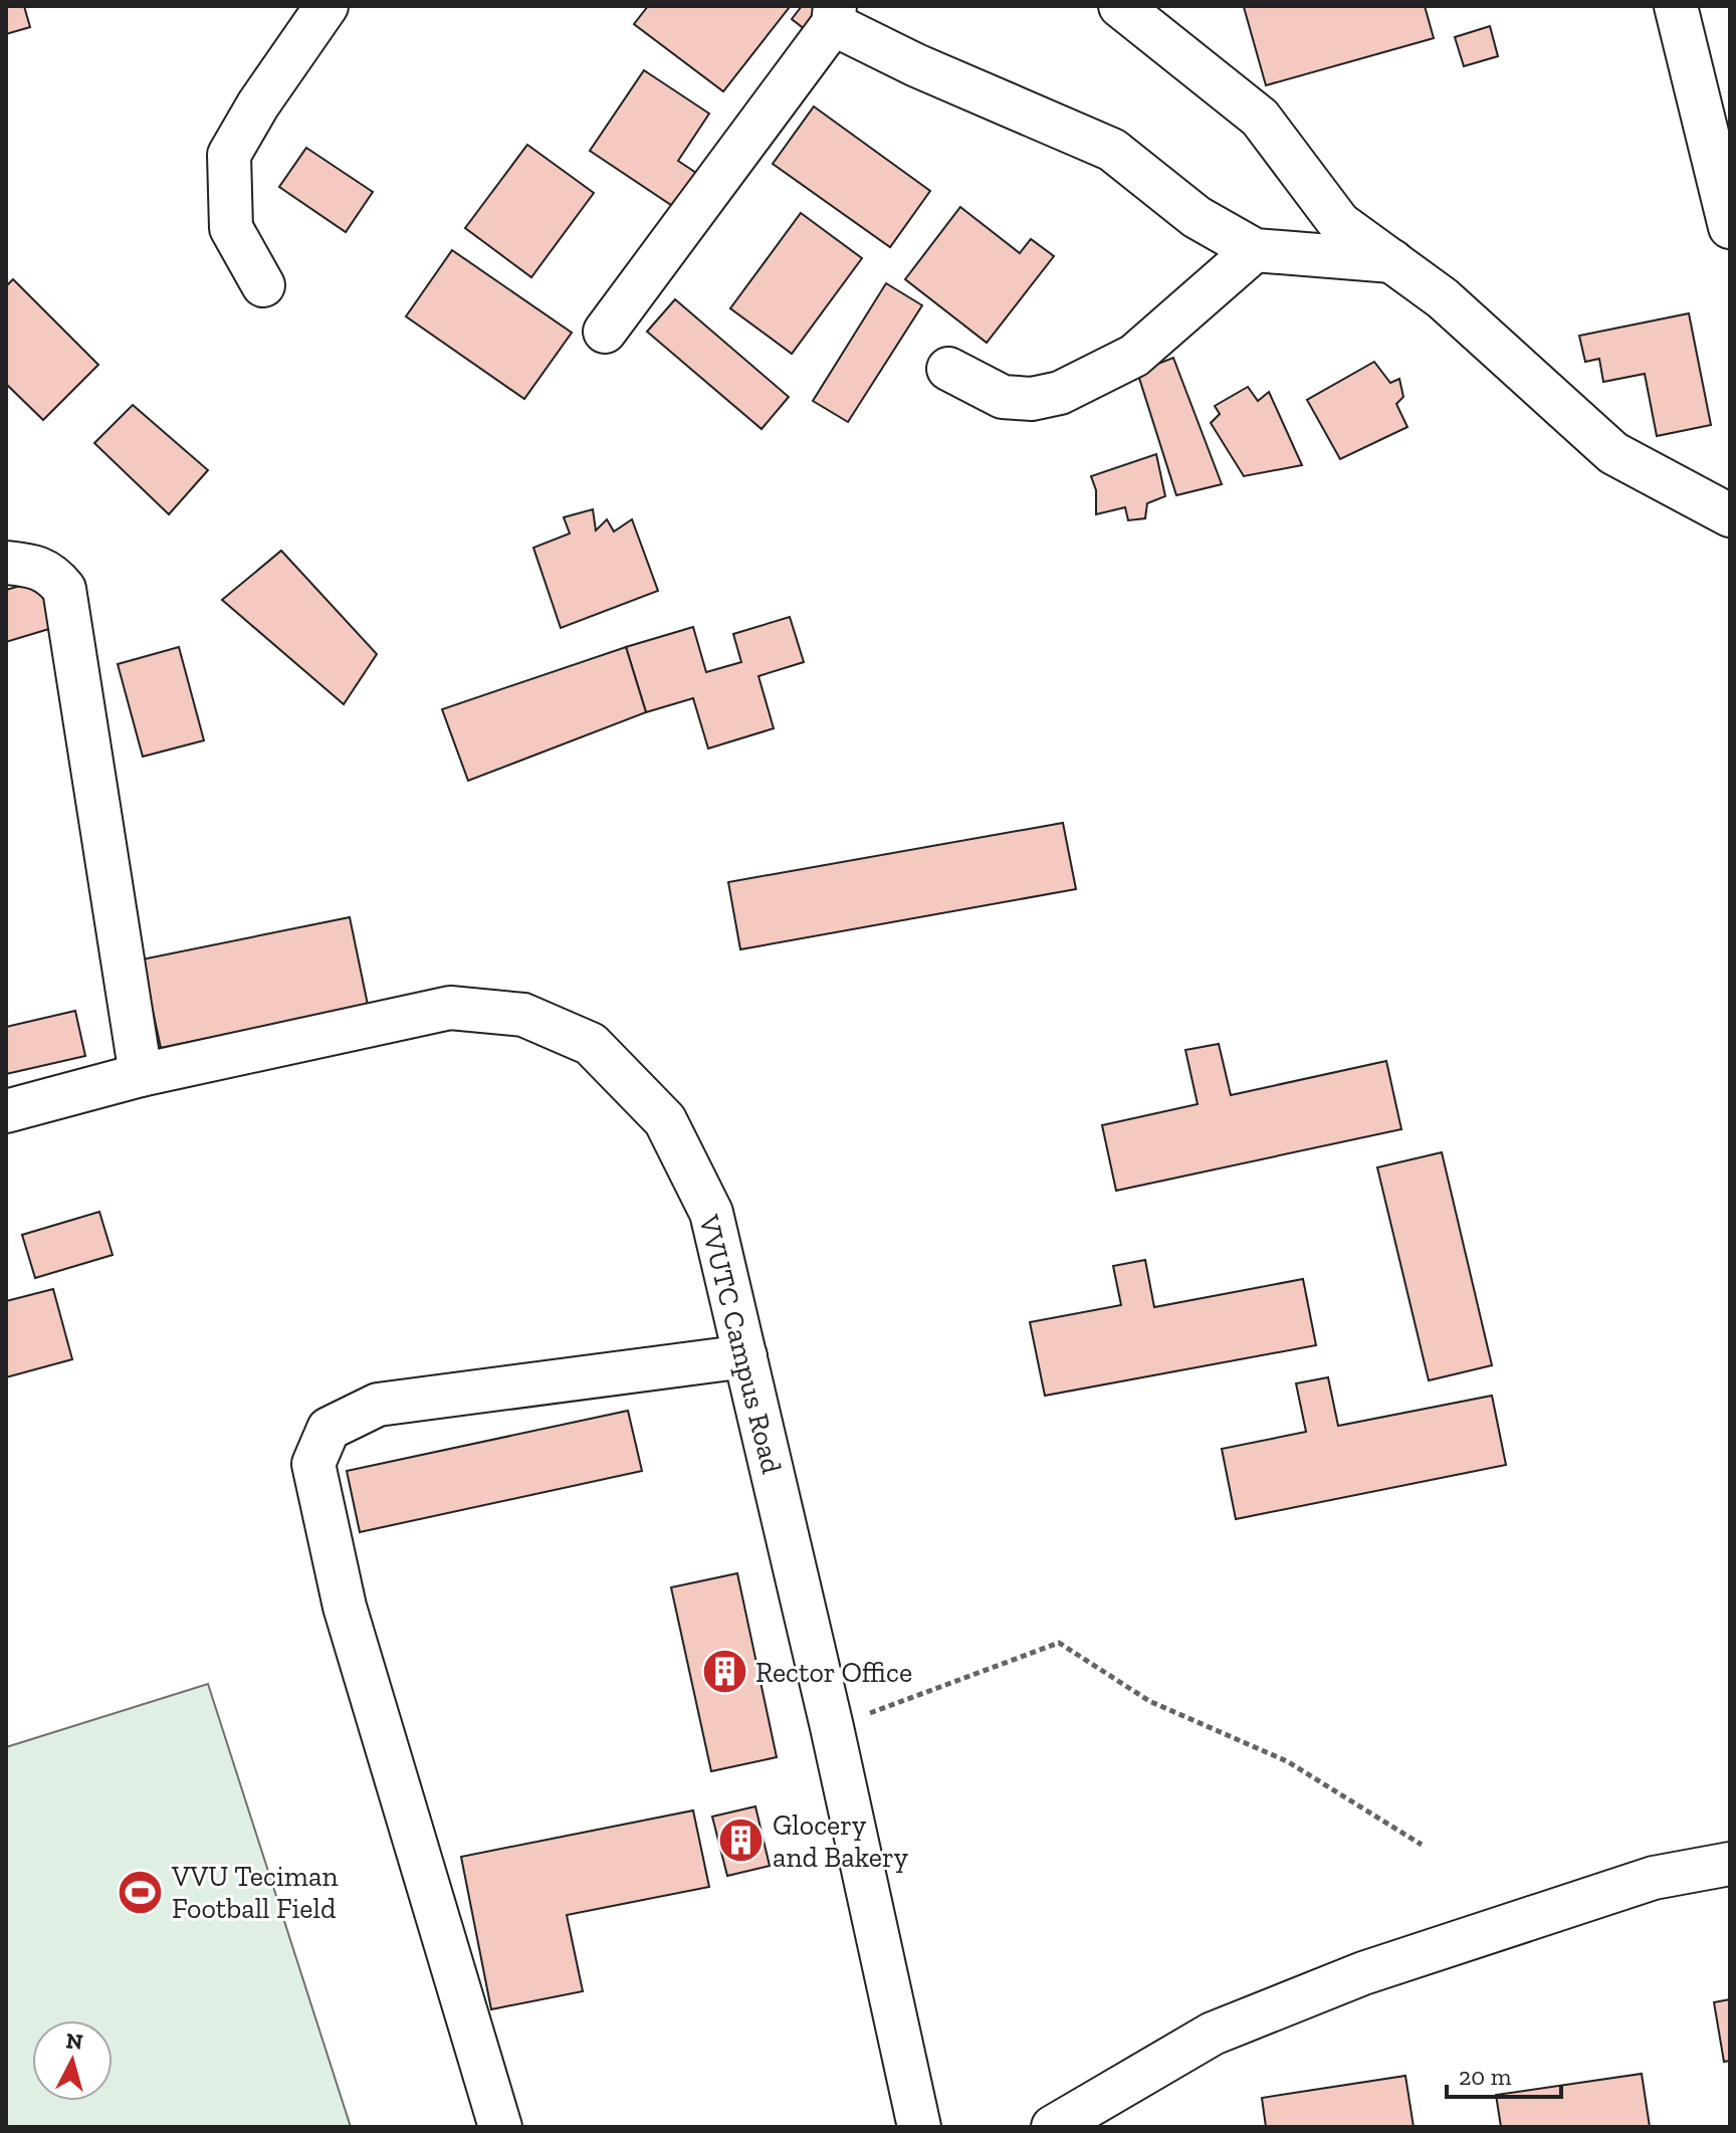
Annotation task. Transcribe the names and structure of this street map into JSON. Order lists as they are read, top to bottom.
{
  "streets": {
    "street": ["VVUTC Campus Road"]
  },
  "places": {
    "building": ["Rector Office", "Glocery and Bakery"],
    "sports": ["VVU Teciman Football Field"]
  },
  "scale_bar": "20 m",
  "north": "top"
}
